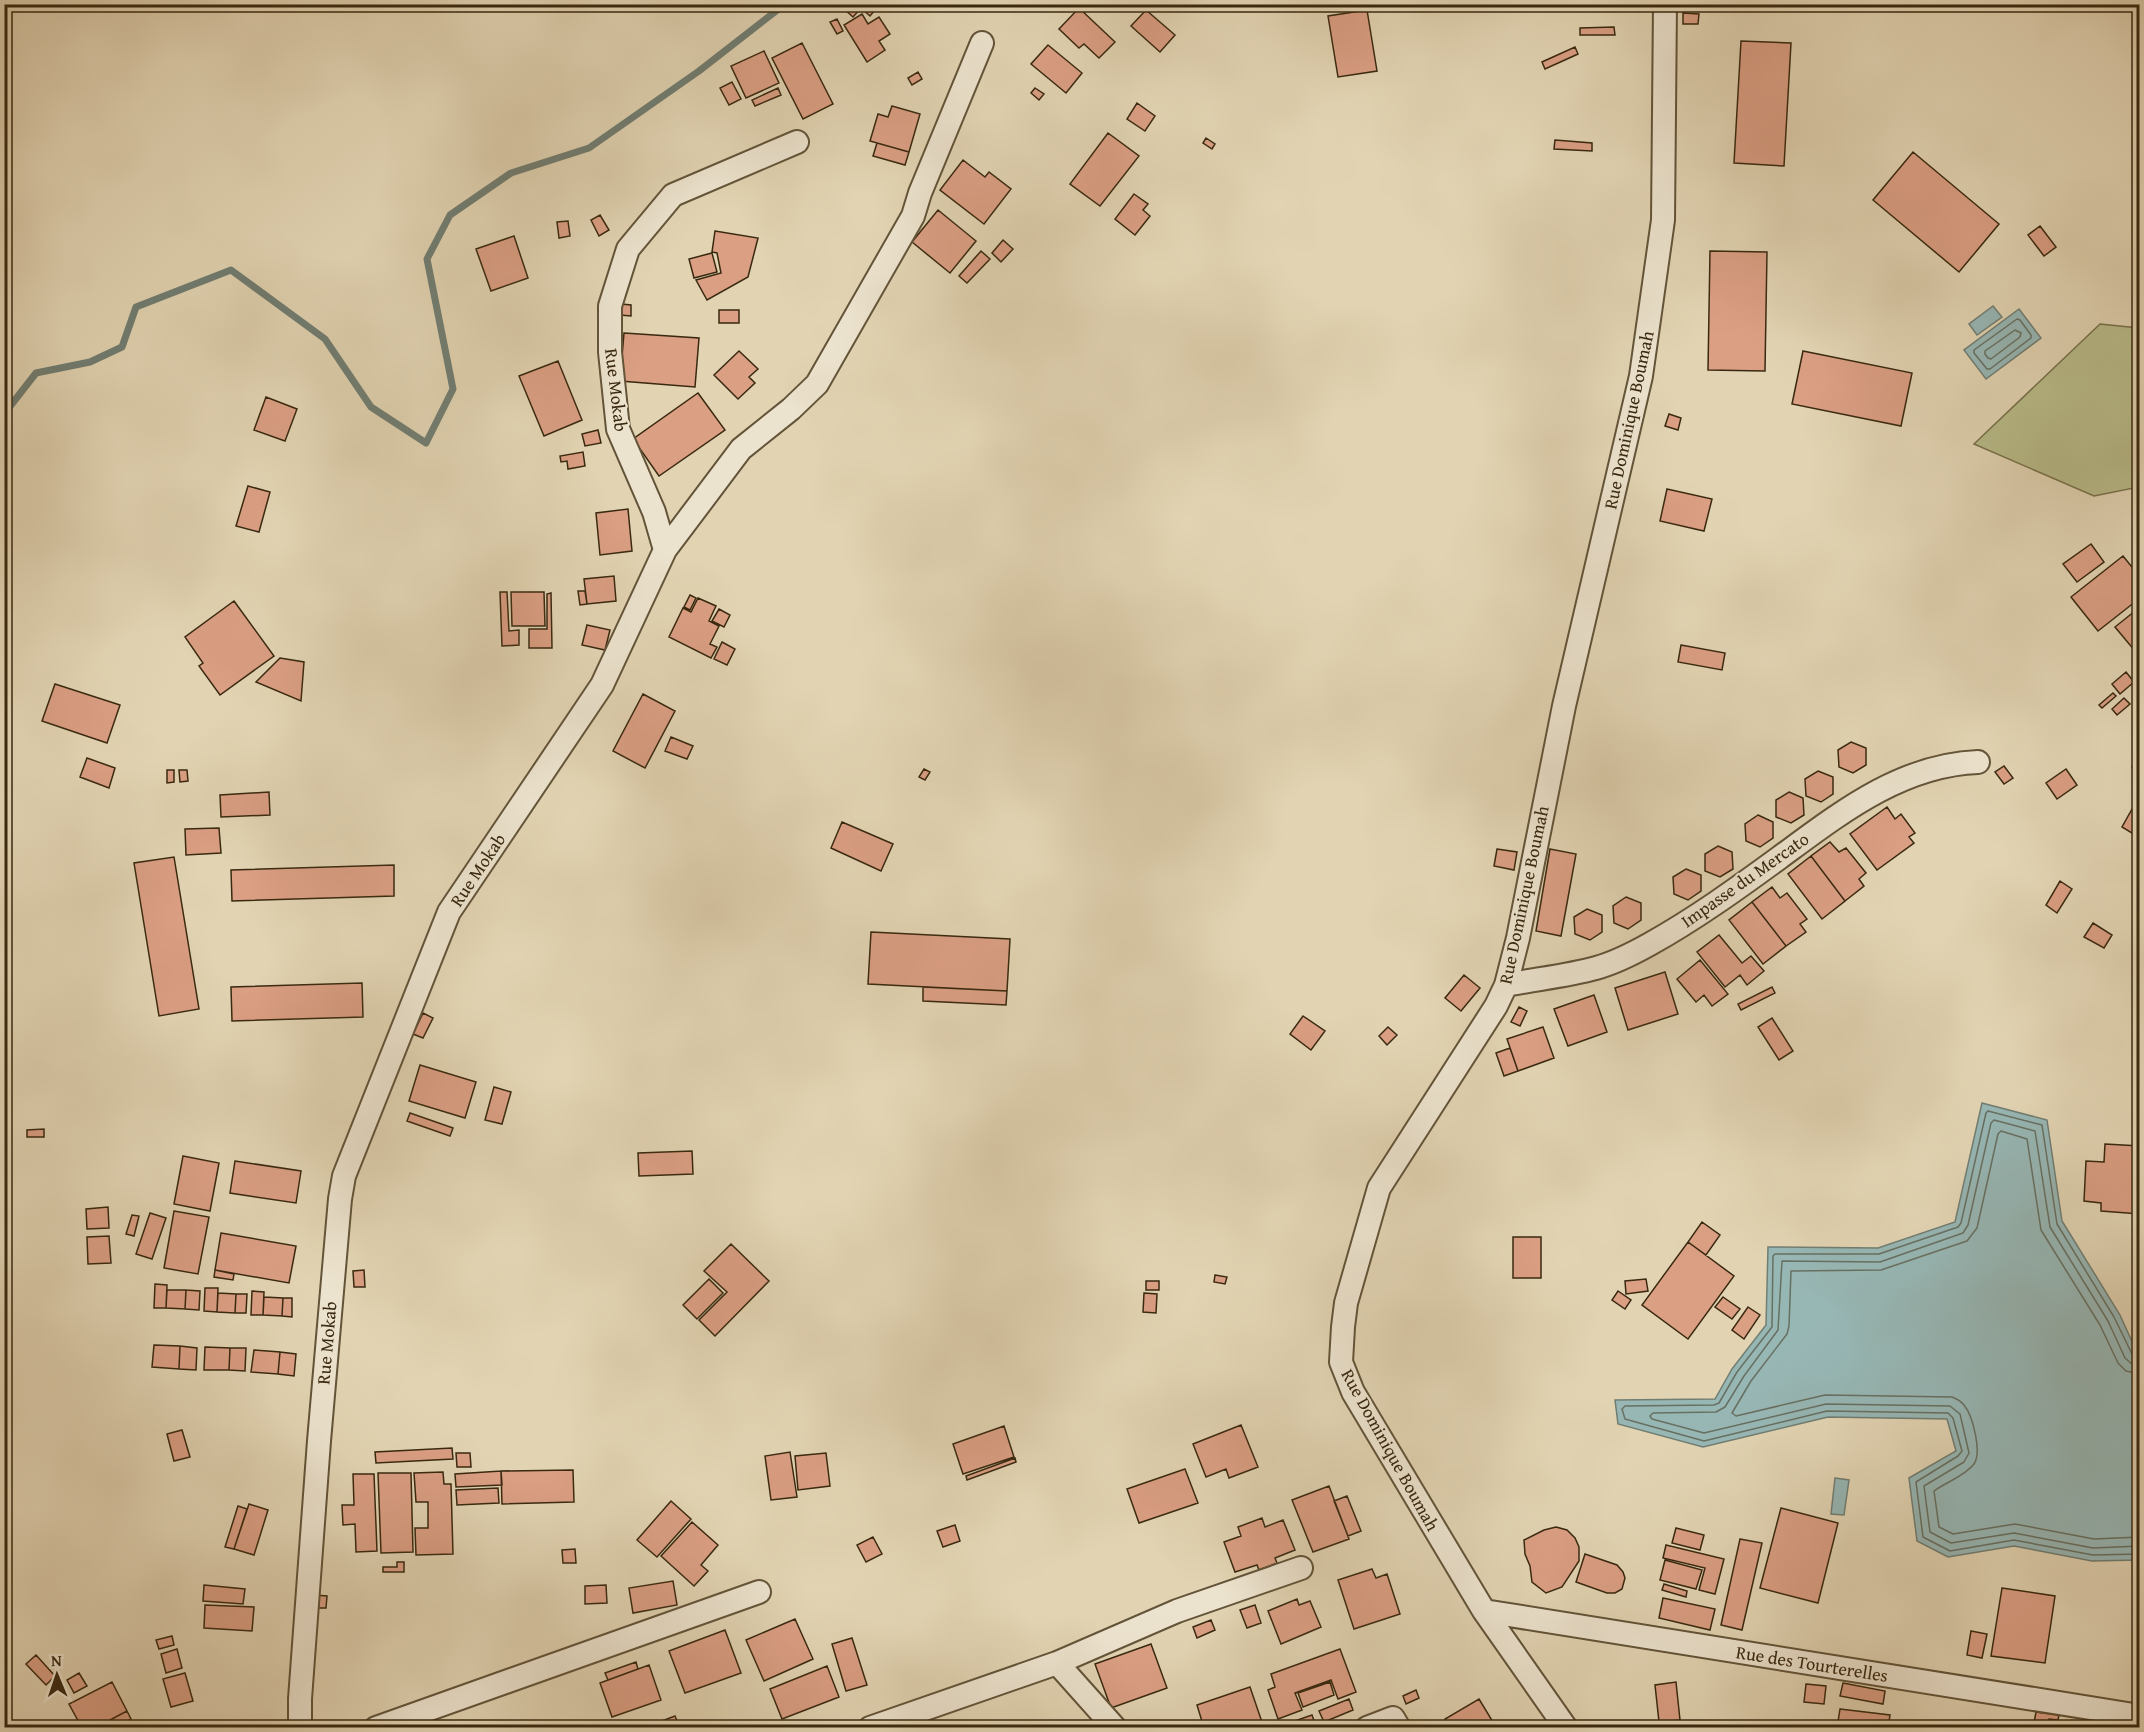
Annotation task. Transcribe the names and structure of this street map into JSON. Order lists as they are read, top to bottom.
{
  "streets": {
    "street": [
      "Rue Mokab",
      "Rue Dominique Boumah",
      "Impasse du Mercato",
      "Rue des Tourterelles"
    ]
  },
  "crossings": [
    ["Rue Dominique Boumah", "Impasse du Mercato"],
    ["Rue Dominique Boumah", "Rue des Tourterelles"]
  ],
  "north": "top"
}
